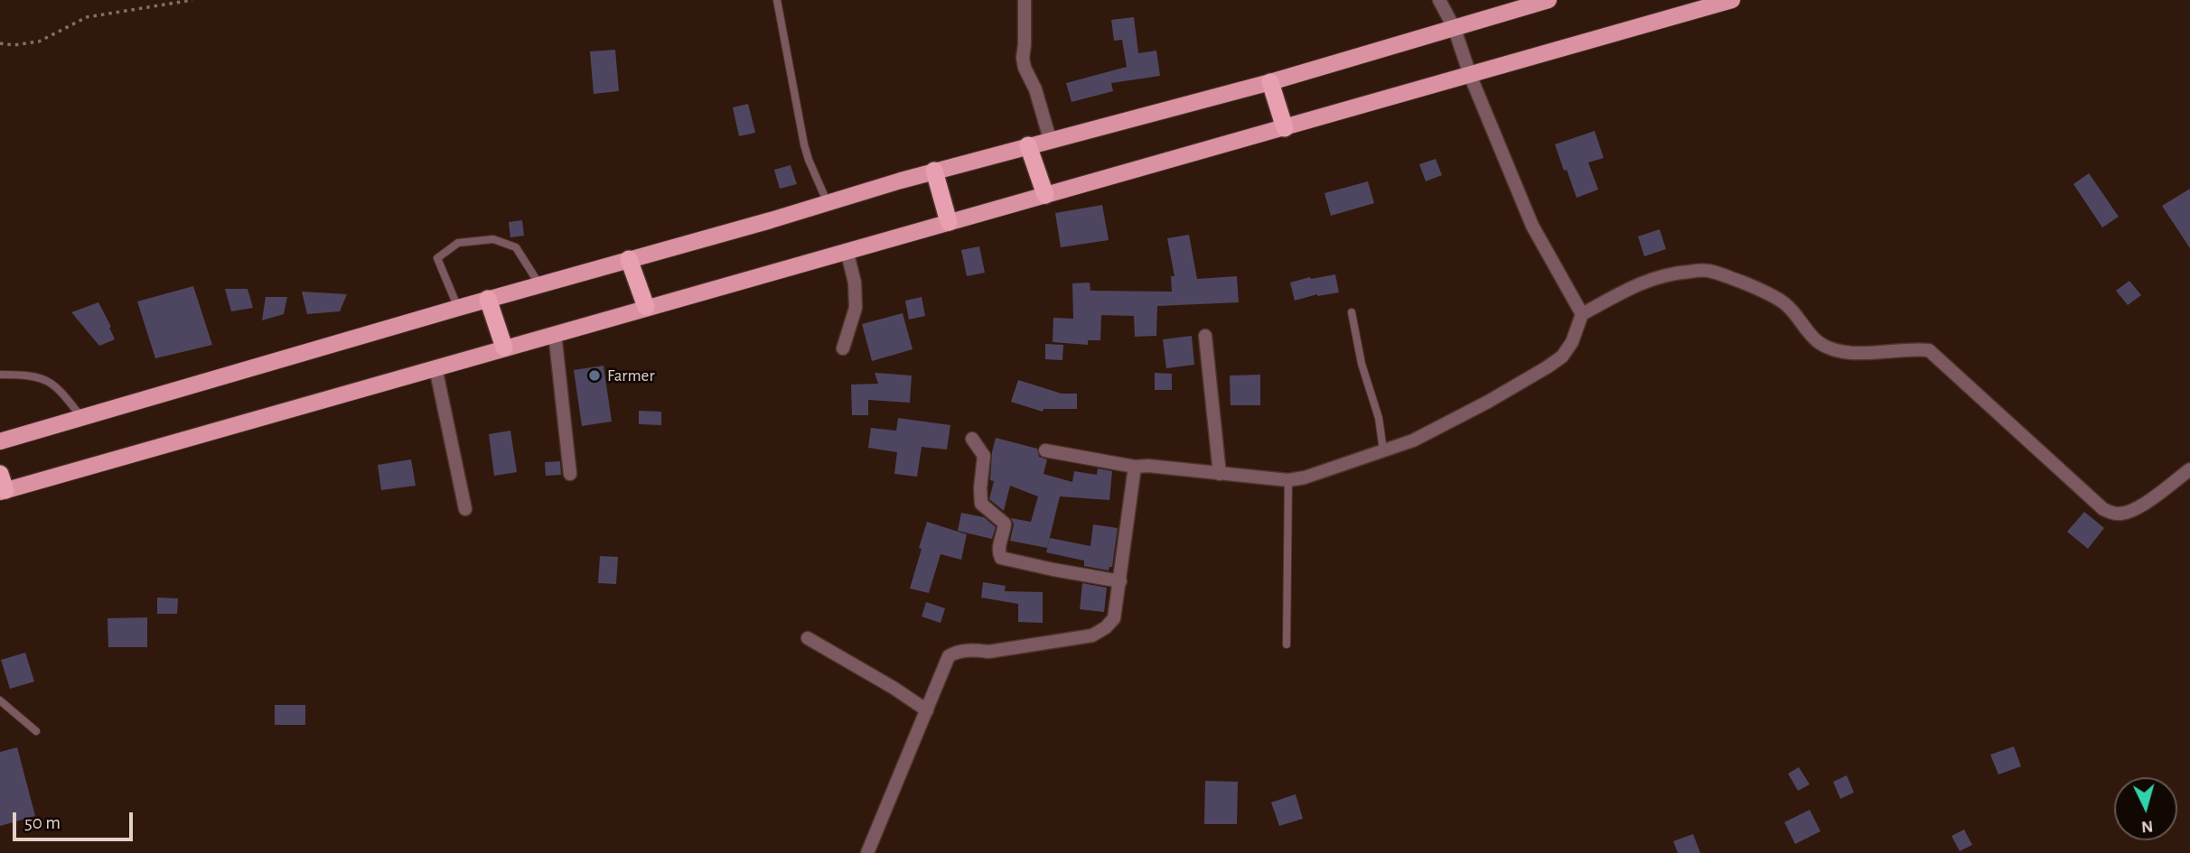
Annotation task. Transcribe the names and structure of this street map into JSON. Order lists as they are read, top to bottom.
{
  "places": ["Farmer"],
  "scale_bar": "50 m",
  "north": "bottom"
}
